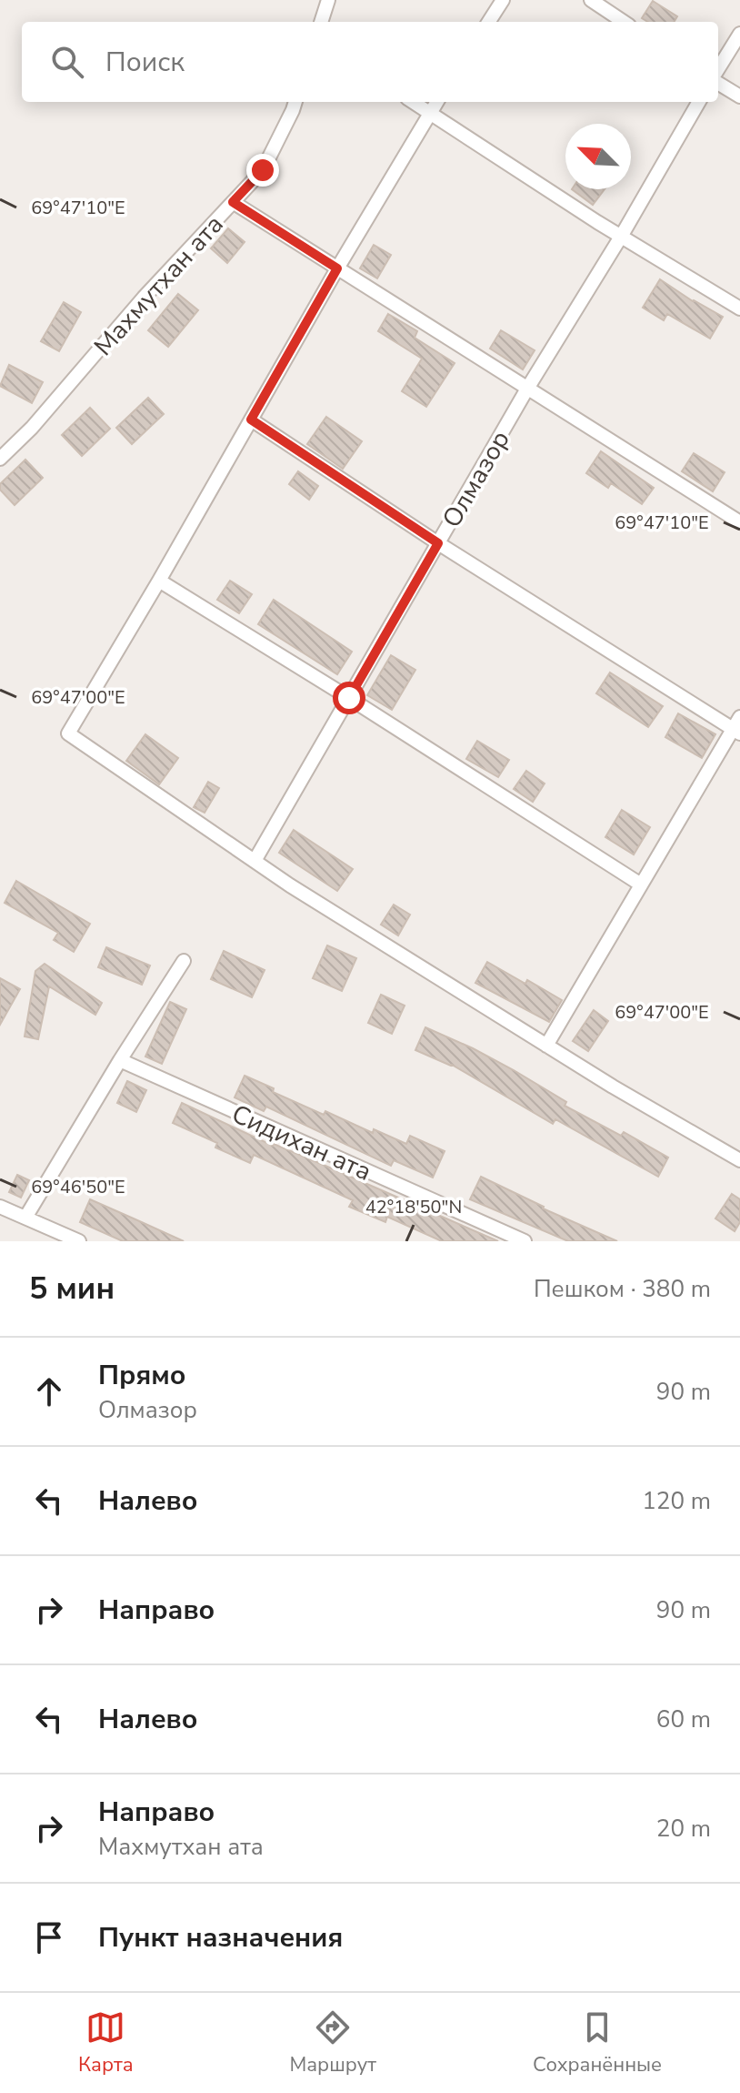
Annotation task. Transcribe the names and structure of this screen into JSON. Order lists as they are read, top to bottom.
{
  "streets": {
    "street": ["Махмутхан ата", "Олмазор", "Сидихан ата"]
  },
  "north": "top left",
  "page": {
    "search": "Поиск",
    "heading": ["5 мин", "Пешком · 380 m"],
    "list": [
      ["Прямо", "Олмазор", "90 m"],
      ["Налево", "120 m"],
      ["Направо", "90 m"],
      ["Налево", "60 m"],
      ["Направо", "Махмутхан ата", "20 m"],
      "Пункт назначения"
    ],
    "nav": ["Карта", "Маршрут", "Сохранённые"]
  },
  "coordinates": [
    "69°47'10\"E",
    "69°47'00\"E",
    "69°46'50\"E",
    "42°18'50\"N"
  ]
}
